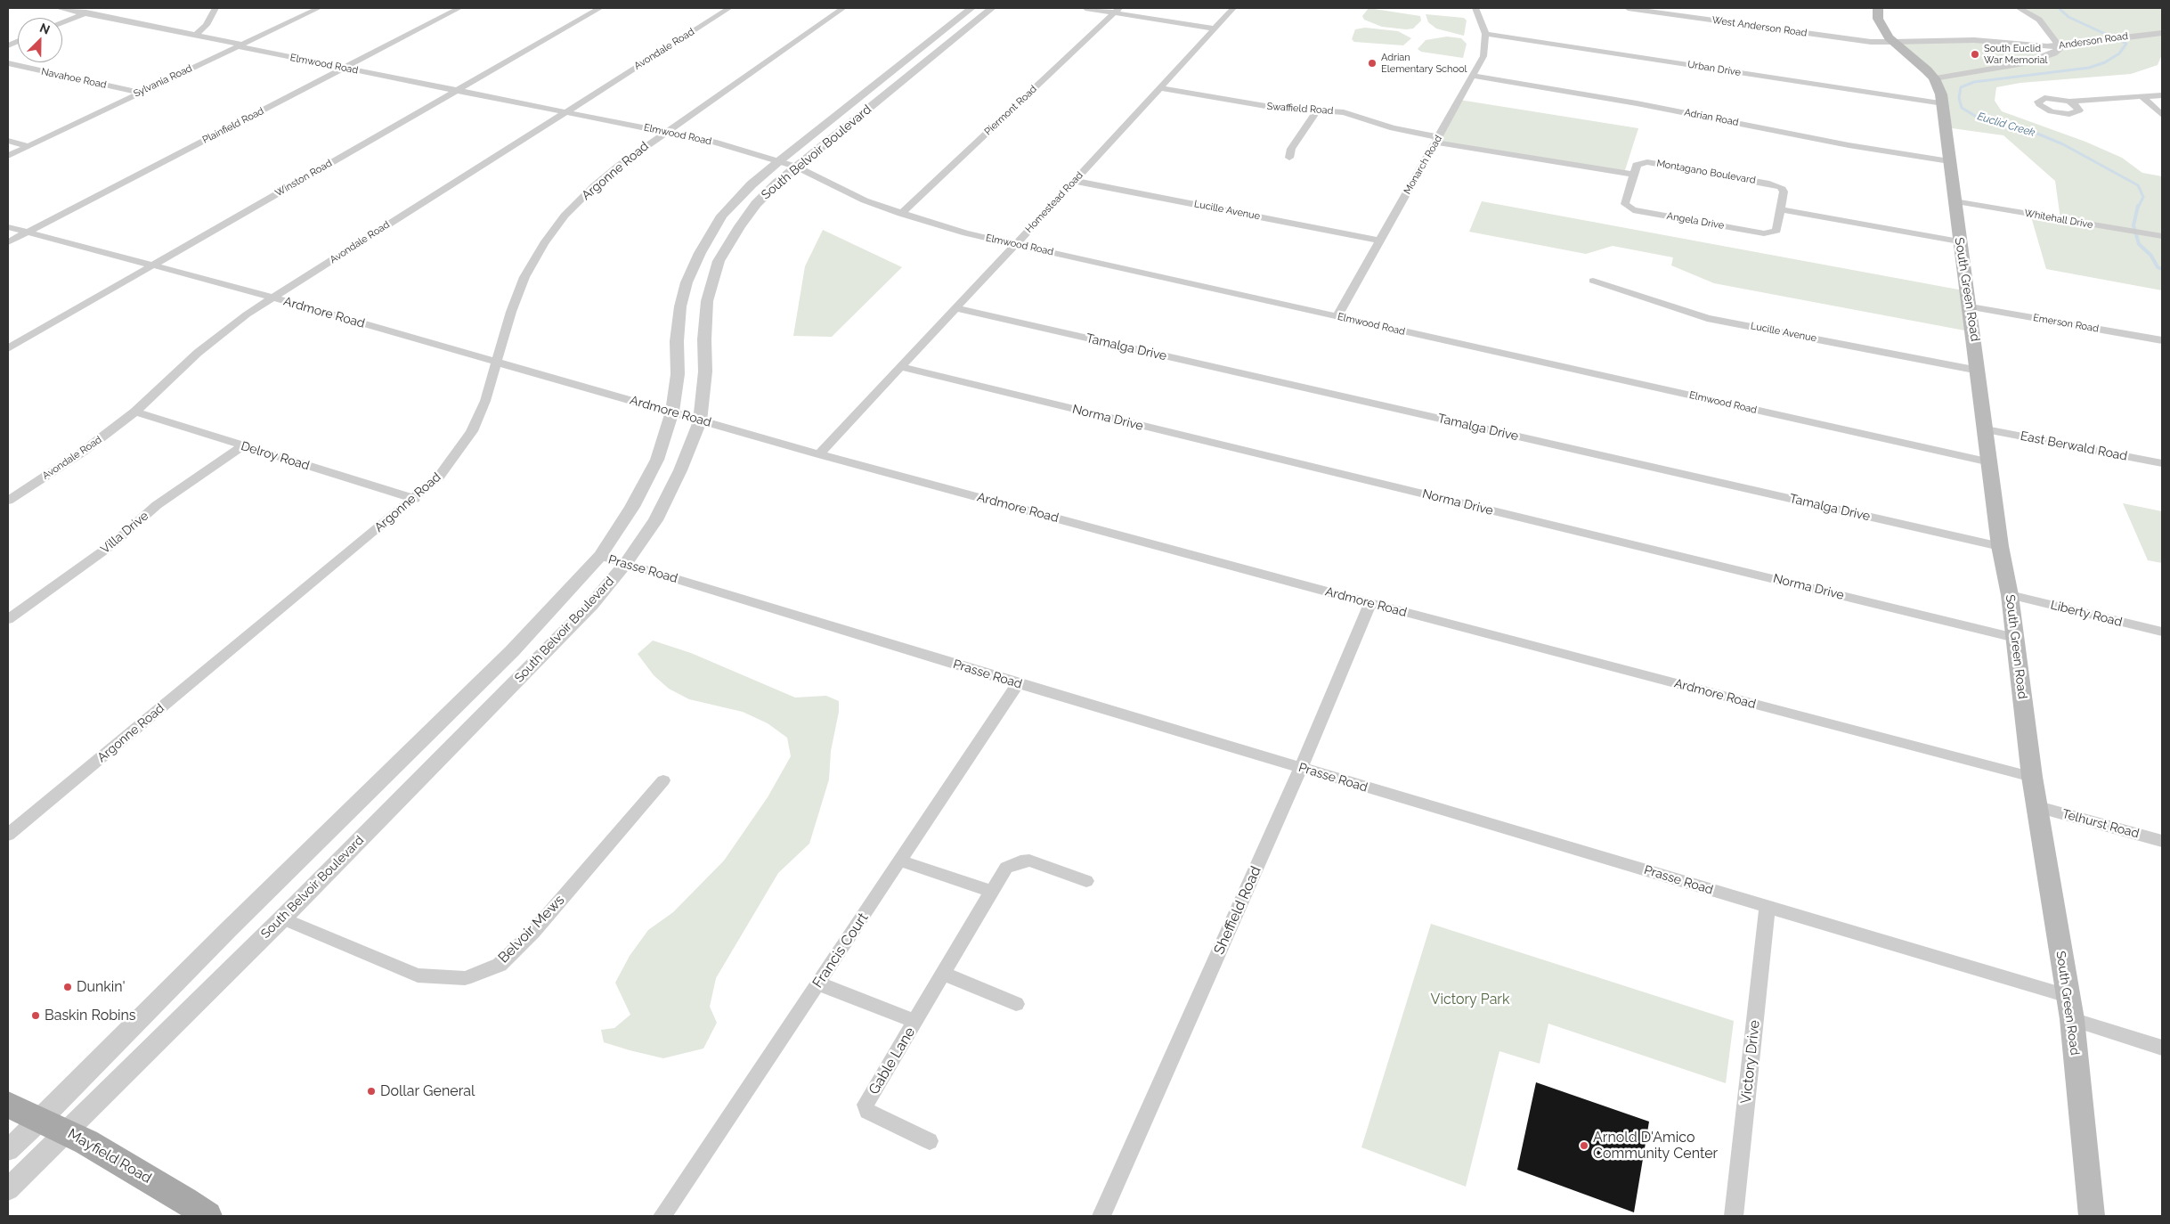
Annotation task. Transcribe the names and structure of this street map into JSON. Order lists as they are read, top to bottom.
{
  "streets": {
    "main road": ["South Green Road", "Mayfield Road"],
    "street": [
      "West Anderson Road",
      "Anderson Road",
      "Avondale Road",
      "Elmwood Road",
      "Urban Drive",
      "Navahoe Road",
      "Sylvania Road",
      "Swaffield Road",
      "Piermont Road",
      "Adrian Road",
      "Plainfield Road",
      "South Belvoir Boulevard",
      "Monarch Road",
      "Argonne Road",
      "Montagano Boulevard",
      "Winston Road",
      "Homestead Road",
      "Lucille Avenue",
      "Whitehall Drive",
      "Angela Drive",
      "Ardmore Road",
      "Emerson Road",
      "Tamalga Drive",
      "Norma Drive",
      "East Berwald Road",
      "Delroy Road",
      "Villa Drive",
      "Prasse Road",
      "Liberty Road",
      "Telhurst Road",
      "Sheffield Road",
      "Belvoir Mews",
      "Francis Court",
      "Gable Lane",
      "Victory Drive"
    ]
  },
  "crossings": [
    ["West Anderson Road", "Anderson Road"],
    ["Avondale Road", "Elmwood Road"],
    ["Avondale Road", "Ardmore Road"],
    ["Avondale Road", "Delroy Road"],
    ["Elmwood Road", "Sylvania Road"],
    ["Elmwood Road", "Piermont Road"],
    ["Elmwood Road", "Plainfield Road"],
    ["Elmwood Road", "South Belvoir Boulevard"],
    ["Elmwood Road", "Monarch Road"],
    ["Elmwood Road", "Argonne Road"],
    ["Elmwood Road", "Winston Road"],
    ["Elmwood Road", "Homestead Road"],
    ["Elmwood Road", "South Green Road"],
    ["Urban Drive", "Monarch Road"],
    ["Urban Drive", "South Green Road"],
    ["Navahoe Road", "Sylvania Road"],
    ["Swaffield Road", "Monarch Road"],
    ["Swaffield Road", "Homestead Road"],
    ["Adrian Road", "Monarch Road"],
    ["Adrian Road", "South Green Road"],
    ["Plainfield Road", "Ardmore Road"],
    ["South Belvoir Boulevard", "Ardmore Road"],
    ["South Belvoir Boulevard", "Prasse Road"],
    ["South Belvoir Boulevard", "Belvoir Mews"],
    ["South Belvoir Boulevard", "Mayfield Road"],
    ["Monarch Road", "Lucille Avenue"],
    ["Argonne Road", "Ardmore Road"],
    ["Argonne Road", "Delroy Road"],
    ["Montagano Boulevard", "Angela Drive"],
    ["Winston Road", "Ardmore Road"],
    ["Homestead Road", "Lucille Avenue"],
    ["Homestead Road", "Ardmore Road"],
    ["Homestead Road", "Tamalga Drive"],
    ["Homestead Road", "Norma Drive"],
    ["Lucille Avenue", "South Green Road"],
    ["Whitehall Drive", "South Green Road"],
    ["South Green Road", "Ardmore Road"],
    ["South Green Road", "Emerson Road"],
    ["South Green Road", "Tamalga Drive"],
    ["South Green Road", "Norma Drive"],
    ["South Green Road", "East Berwald Road"],
    ["South Green Road", "Prasse Road"],
    ["South Green Road", "Liberty Road"],
    ["South Green Road", "Telhurst Road"],
    ["Ardmore Road", "Sheffield Road"],
    ["Delroy Road", "Villa Drive"],
    ["Prasse Road", "Sheffield Road"],
    ["Prasse Road", "Francis Court"],
    ["Prasse Road", "Victory Drive"],
    ["Francis Court", "Gable Lane"]
  ],
  "water": ["Euclid Creek"],
  "parks": ["Victory Park"],
  "places": [
    "South Euclid War Memorial",
    "Adrian Elementary School",
    "Dunkin'",
    "Baskin Robins",
    "Dollar General",
    "Arnold D'Amico Community Center"
  ],
  "north": "top right"
}
